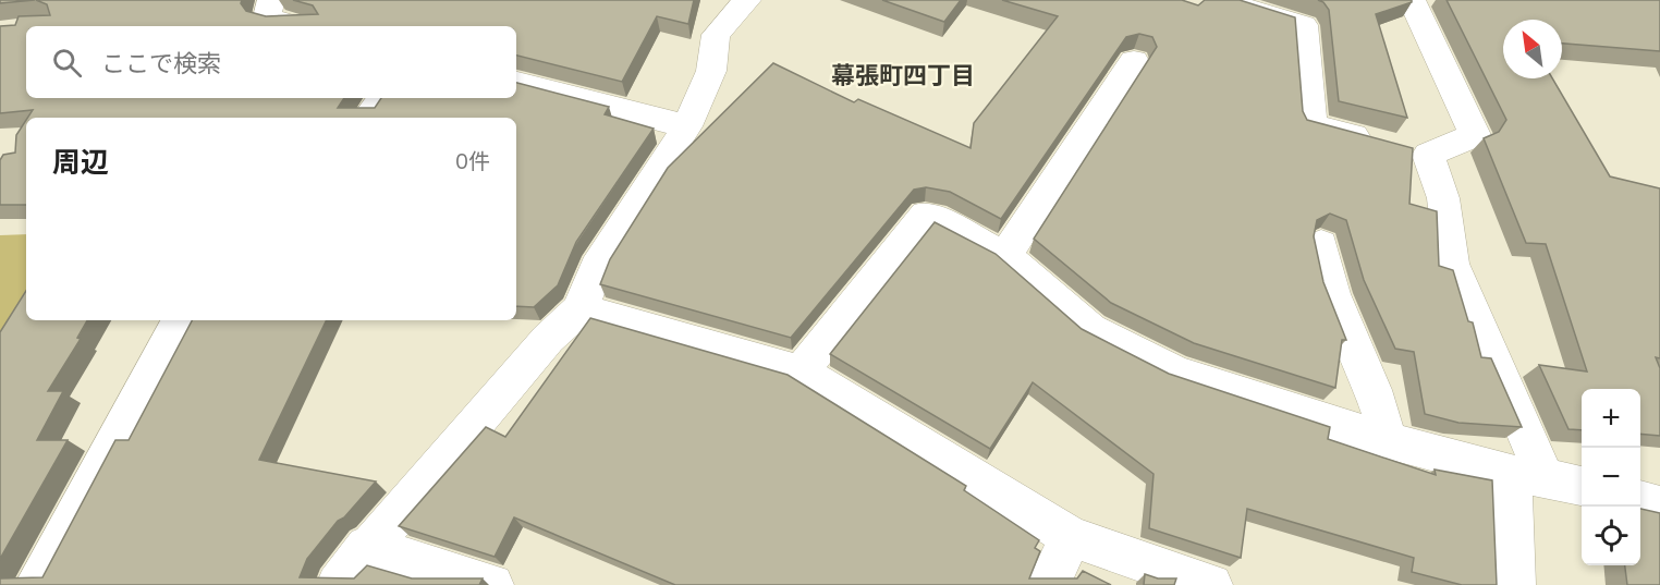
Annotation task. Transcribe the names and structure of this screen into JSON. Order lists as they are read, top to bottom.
{
  "districts": ["幕張町四丁目"],
  "north": "top left",
  "page": {
    "search": "ここで検索",
    "heading": ["周辺", "0件"],
    "map_buttons": ["+", "−"]
  }
}
